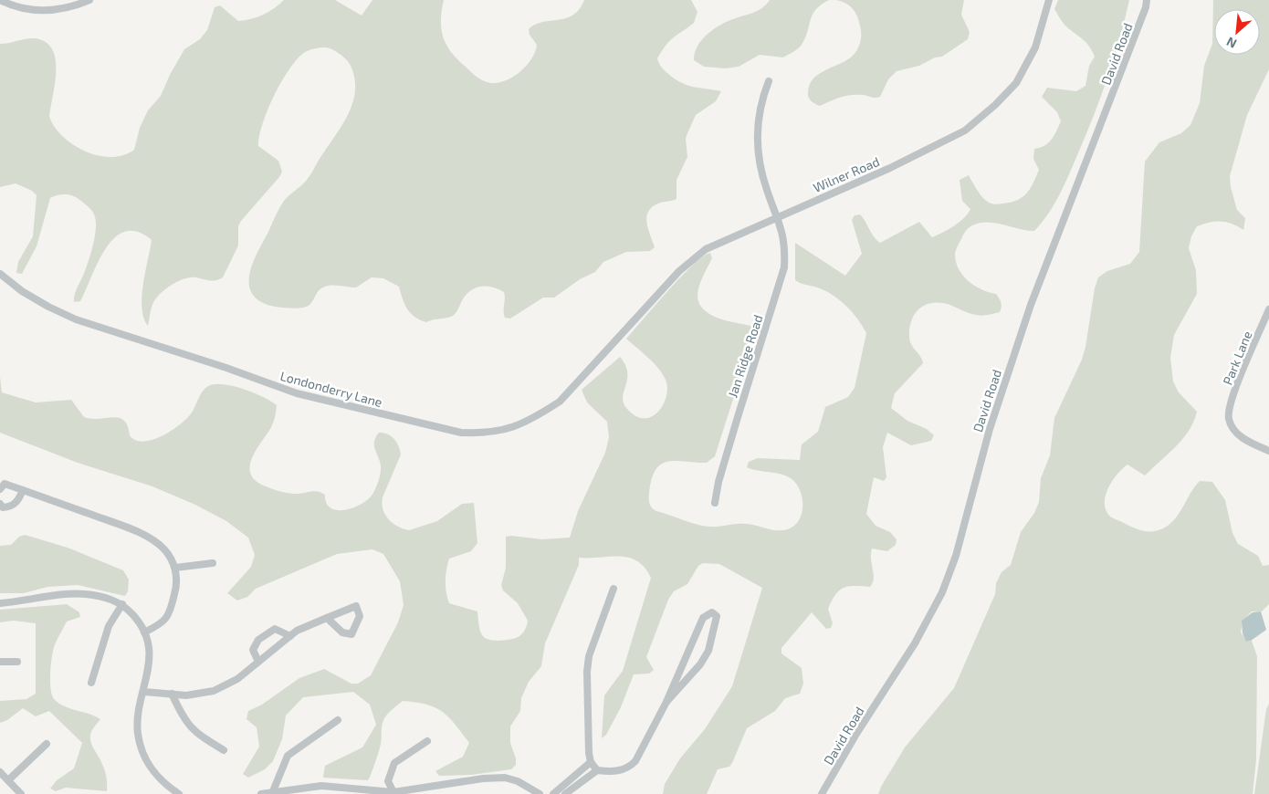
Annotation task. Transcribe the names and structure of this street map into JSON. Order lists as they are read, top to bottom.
{
  "streets": {
    "street": [
      "David Road",
      "Wilner Road",
      "Jan Ridge Road",
      "Park Lane",
      "Londonderry Lane"
    ]
  },
  "crossings": [
    ["Wilner Road", "Jan Ridge Road"],
    ["Wilner Road", "Londonderry Lane"]
  ],
  "north": "bottom left"
}
